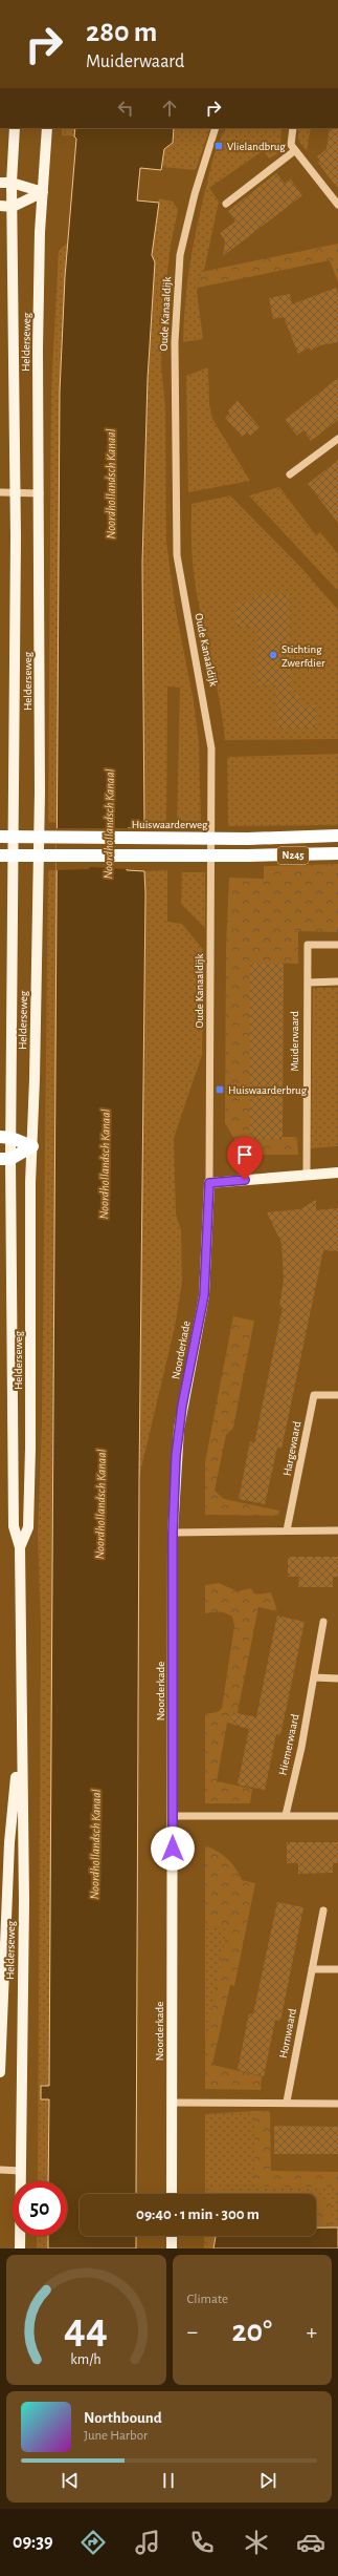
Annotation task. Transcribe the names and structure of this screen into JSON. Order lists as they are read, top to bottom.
{
  "streets": {
    "highway": ["Huiswaarderweg", "N245"],
    "main road": ["Helderseweg", "Noorderkade"],
    "street": [
      "Oude Kanaaldijk",
      "Muiderwaard",
      "Hargewaard",
      "Hiemerwaard",
      "Hornwaard"
    ]
  },
  "crossings": [
    ["Oude Kanaaldijk", "Noorderkade"]
  ],
  "water": ["Noordhollandsch Kanaal"],
  "places": {
    "transit": ["Vlielandbrug", "Huiswaarderbrug"],
    "other": ["Stichting Zwerfdier"]
  },
  "page": {
    "turn": ["280 m", "Muiderwaard"],
    "limit": "50",
    "trip": "09:40 · 1 min · 300 m",
    "tile": "Climate",
    "heat": ["−", "20°", "+"],
    "song": ["Northbound", "June Harbor"],
    "tabs": "09:39",
    "gauge": ["44", "km/h"]
  }
}
